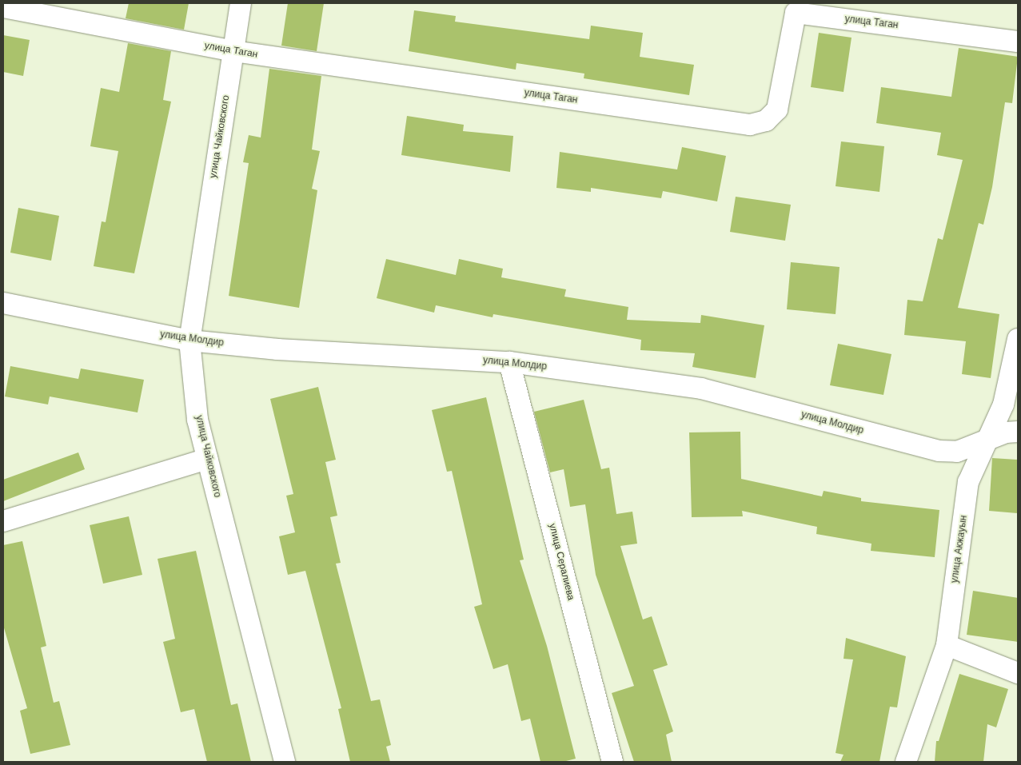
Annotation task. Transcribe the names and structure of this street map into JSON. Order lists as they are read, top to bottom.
{
  "streets": {
    "street": [
      "улица Таган",
      "улица Чайковского",
      "улица Молдир",
      "улица Акжауын",
      "улица Сералиева"
    ]
  },
  "crossings": [
    ["улица Таган", "улица Чайковского"],
    ["улица Чайковского", "улица Молдир"],
    ["улица Молдир", "улица Акжауын"],
    ["улица Молдир", "улица Сералиева"]
  ]
}
